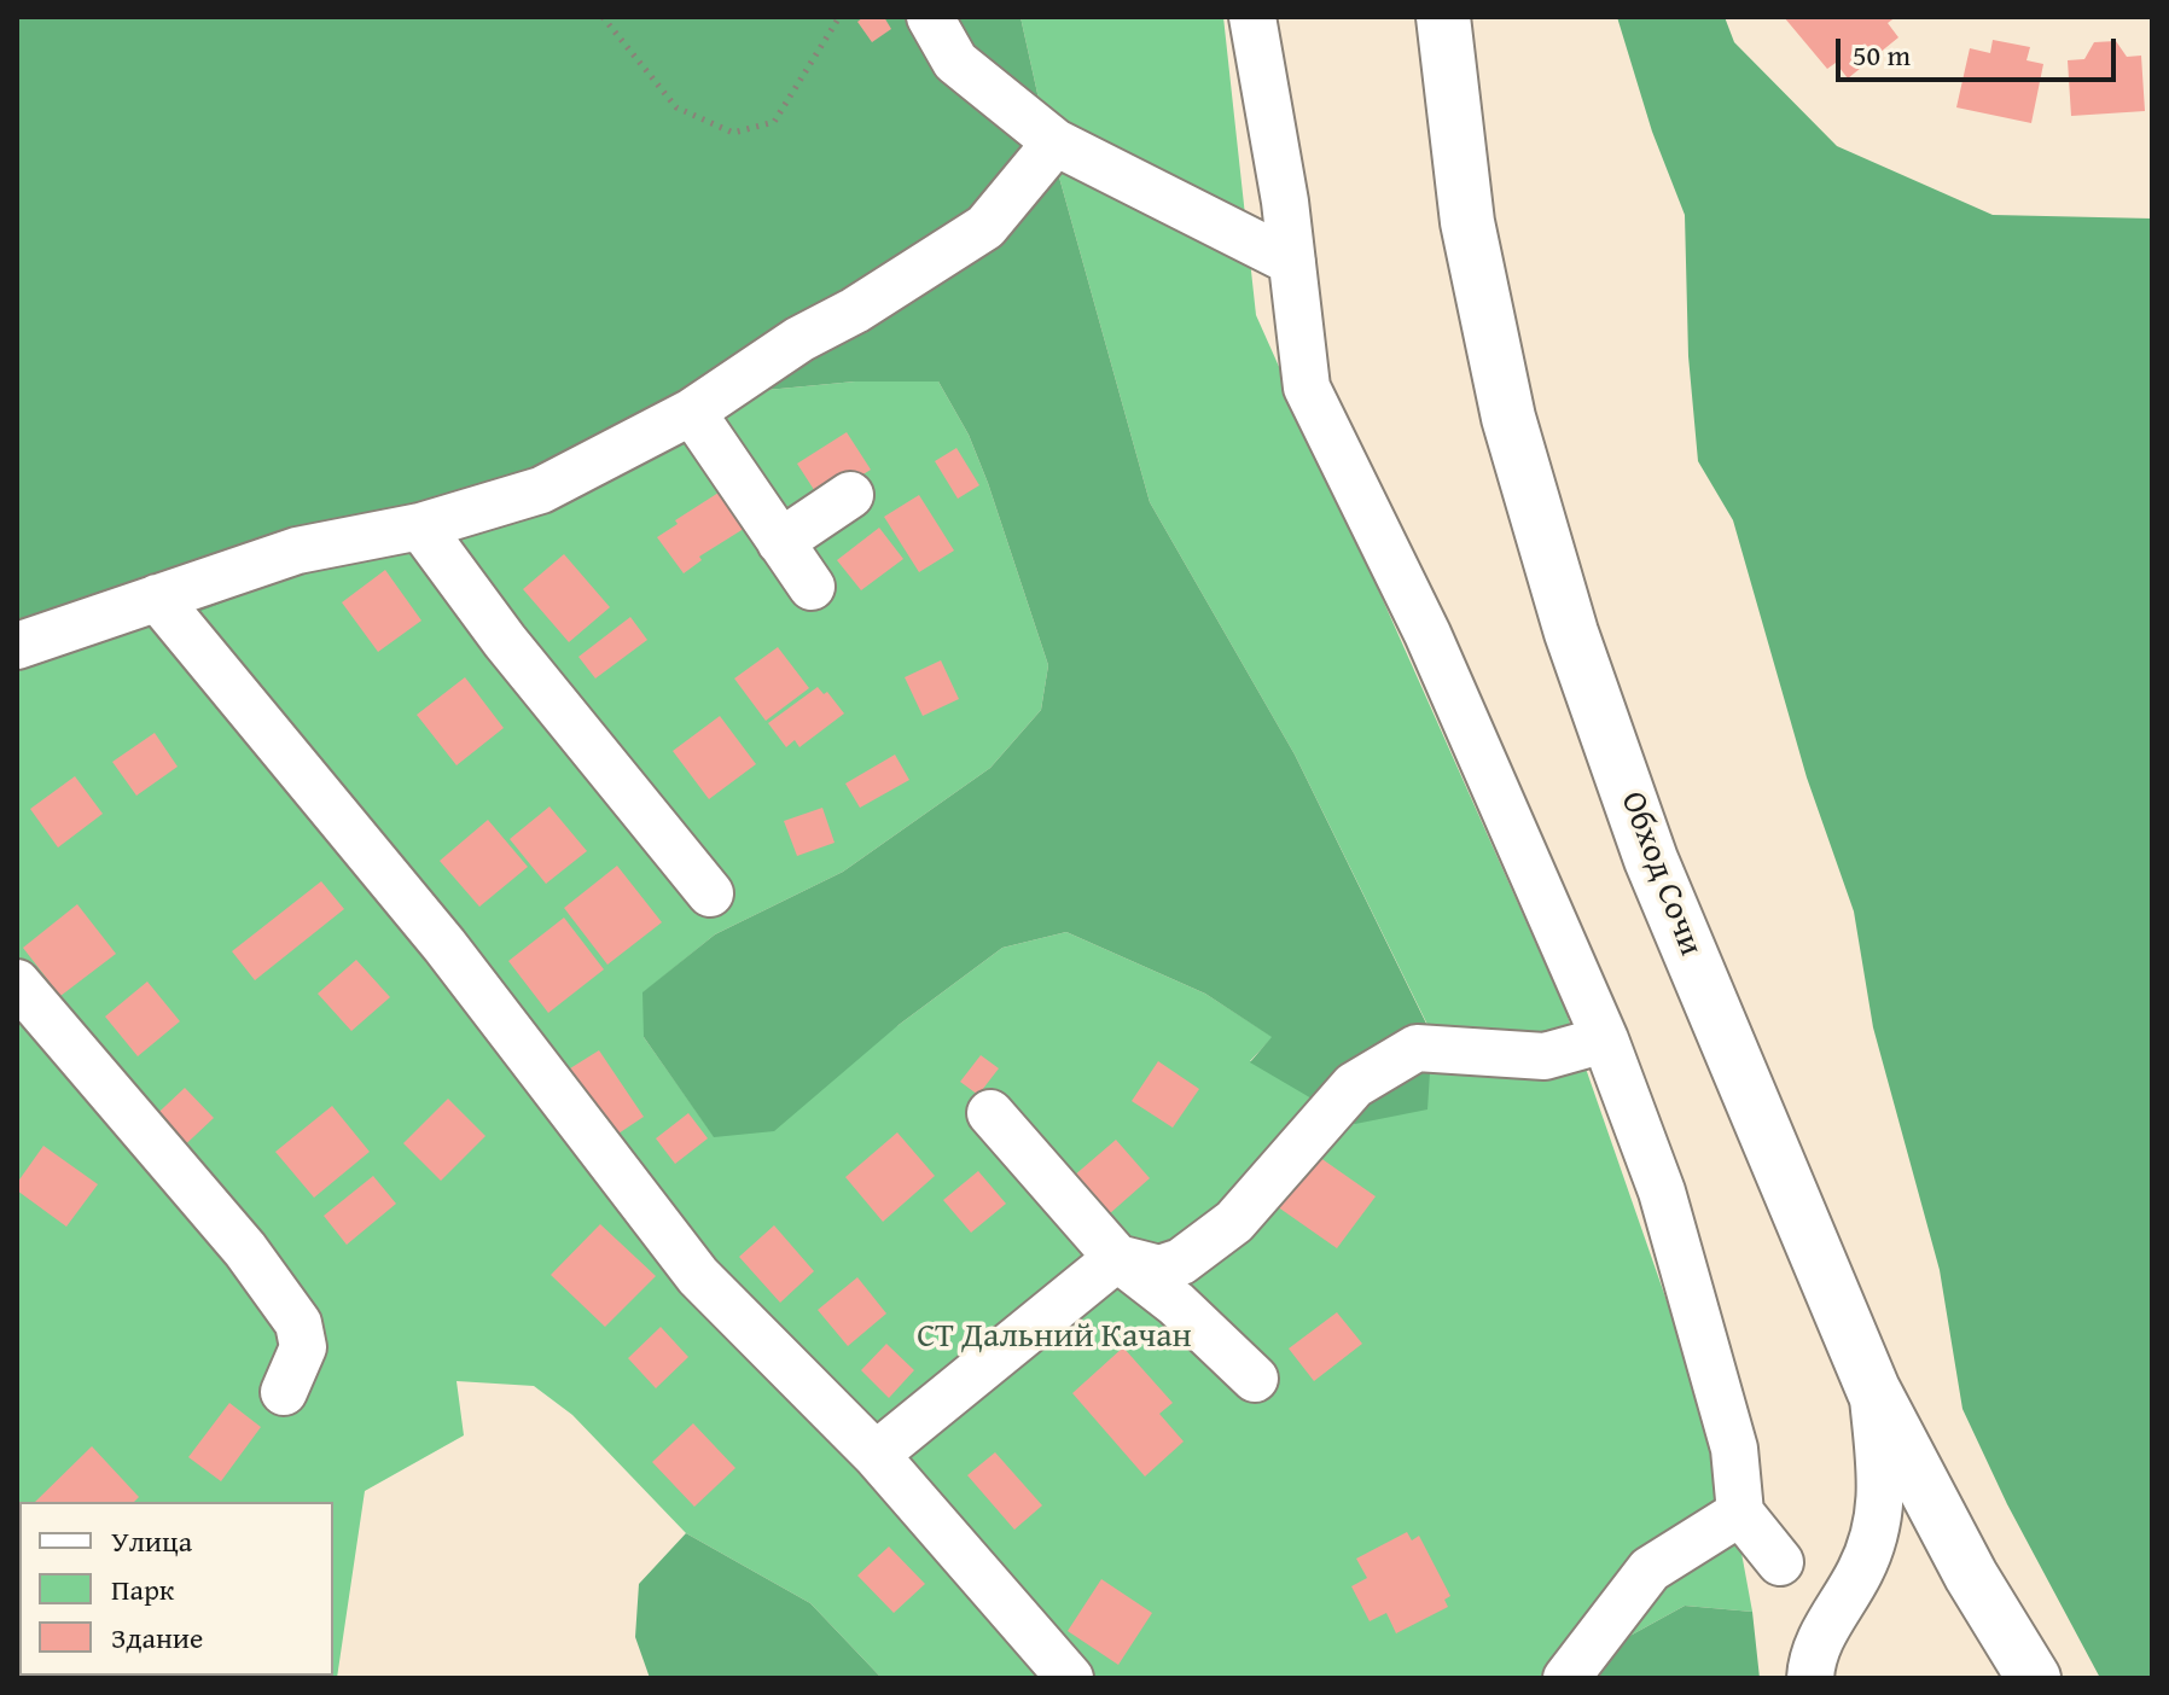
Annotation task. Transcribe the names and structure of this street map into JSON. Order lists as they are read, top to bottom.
{
  "streets": {
    "highway": ["Обход Сочи"]
  },
  "parks": ["СТ Дальний Качан"],
  "legend": ["Улица", "Парк", "Здание"],
  "scale_bar": "50 m"
}
